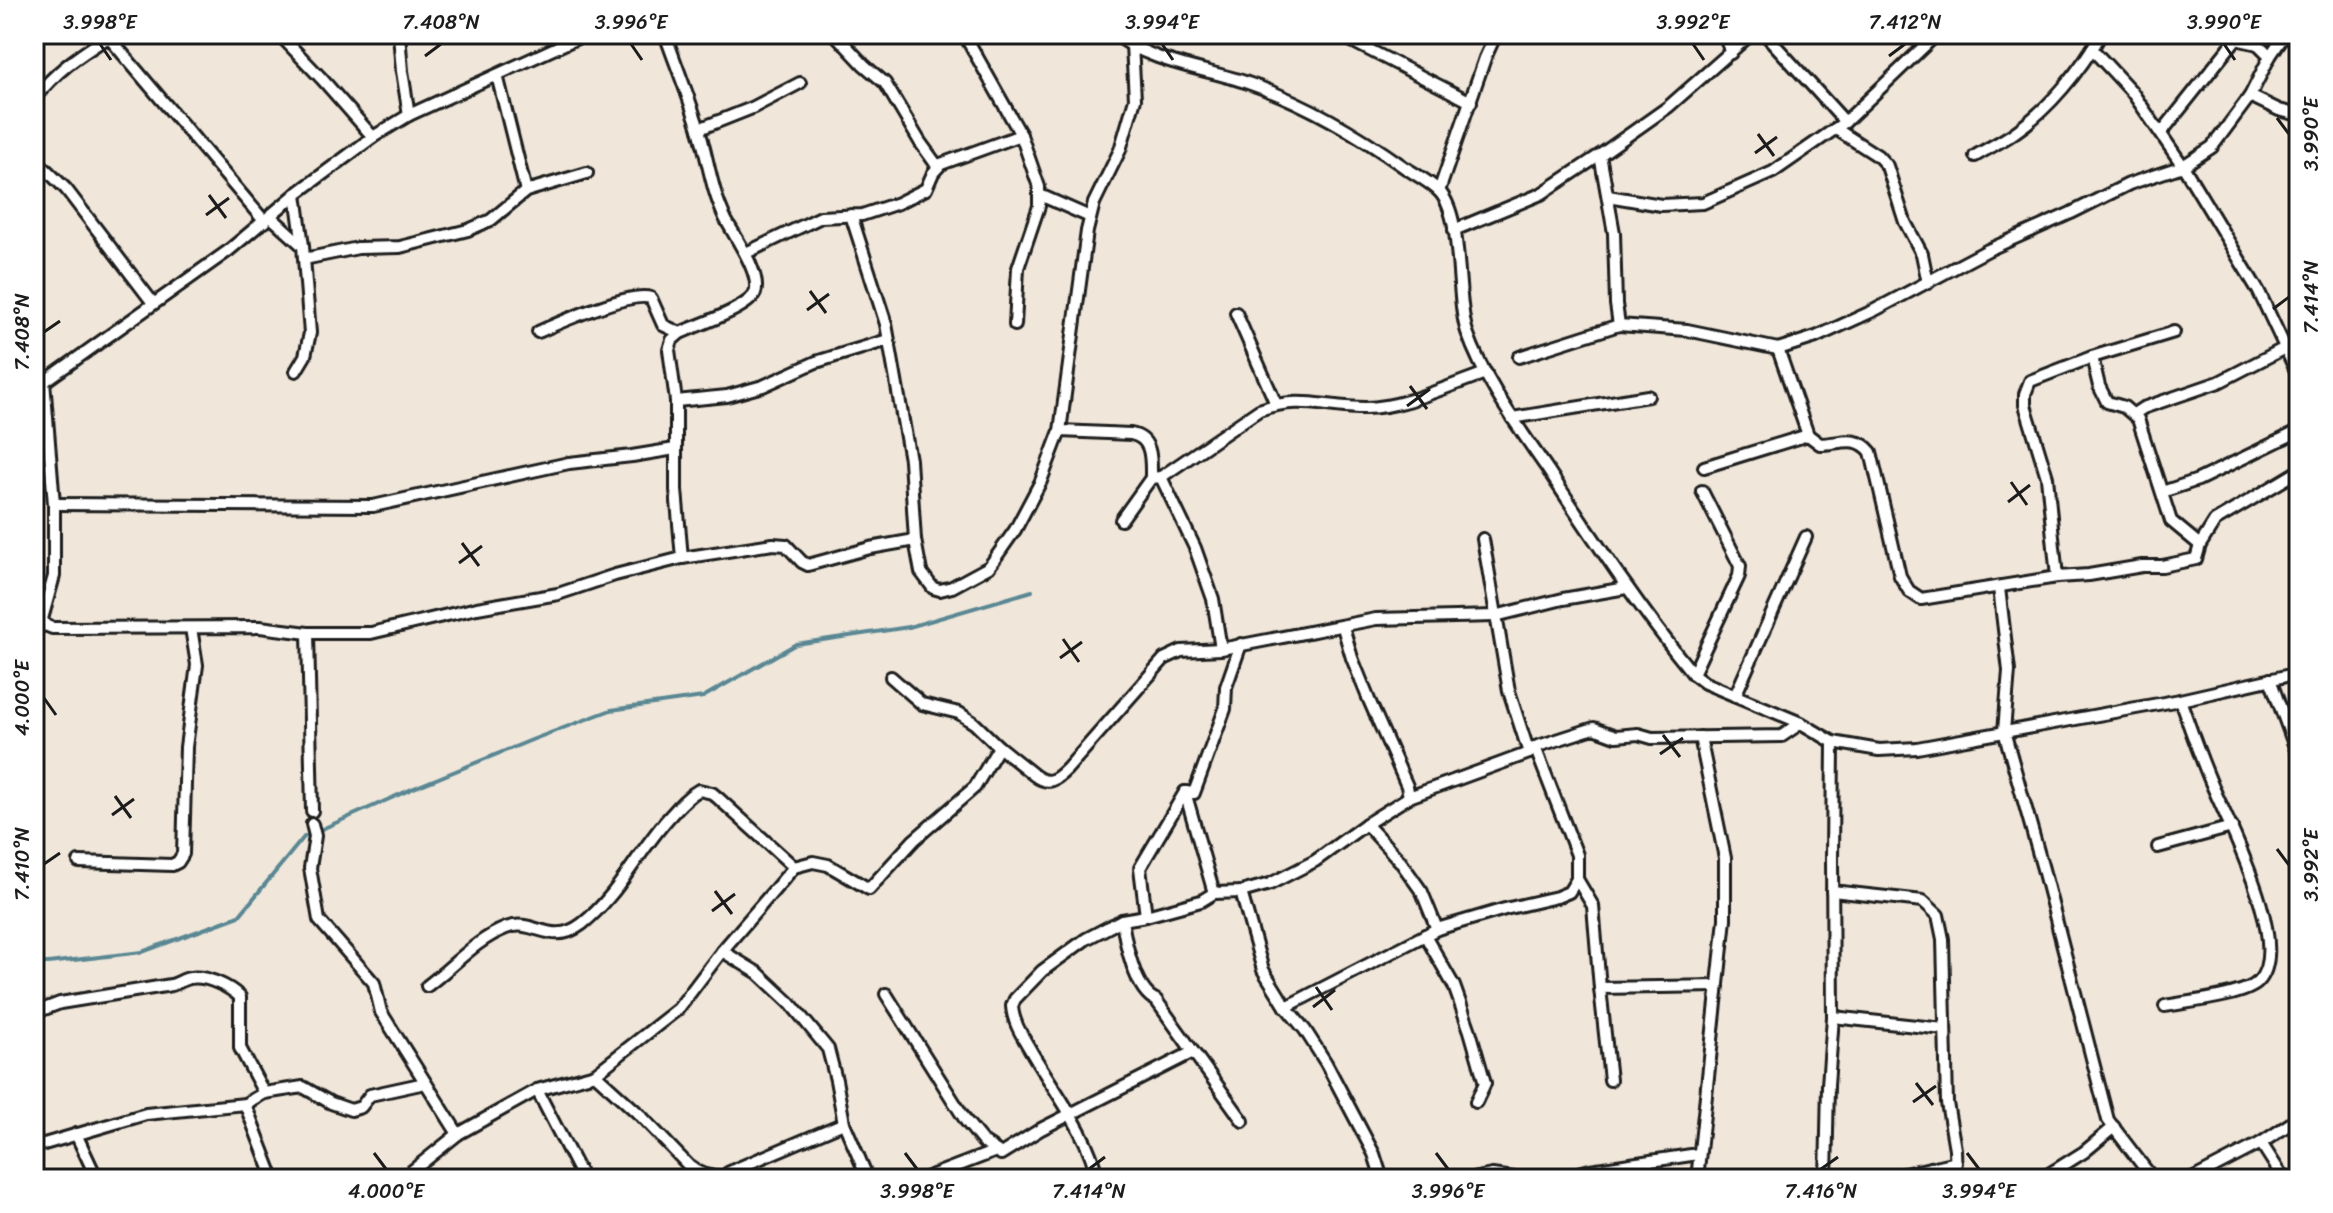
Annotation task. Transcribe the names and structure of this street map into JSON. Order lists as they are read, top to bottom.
{
  "coordinates": [
    "3.998°E",
    "7.408°N",
    "3.996°E",
    "3.994°E",
    "3.992°E",
    "7.412°N",
    "3.990°E",
    "7.414°N",
    "4.000°E",
    "7.410°N",
    "7.416°N"
  ]
}
